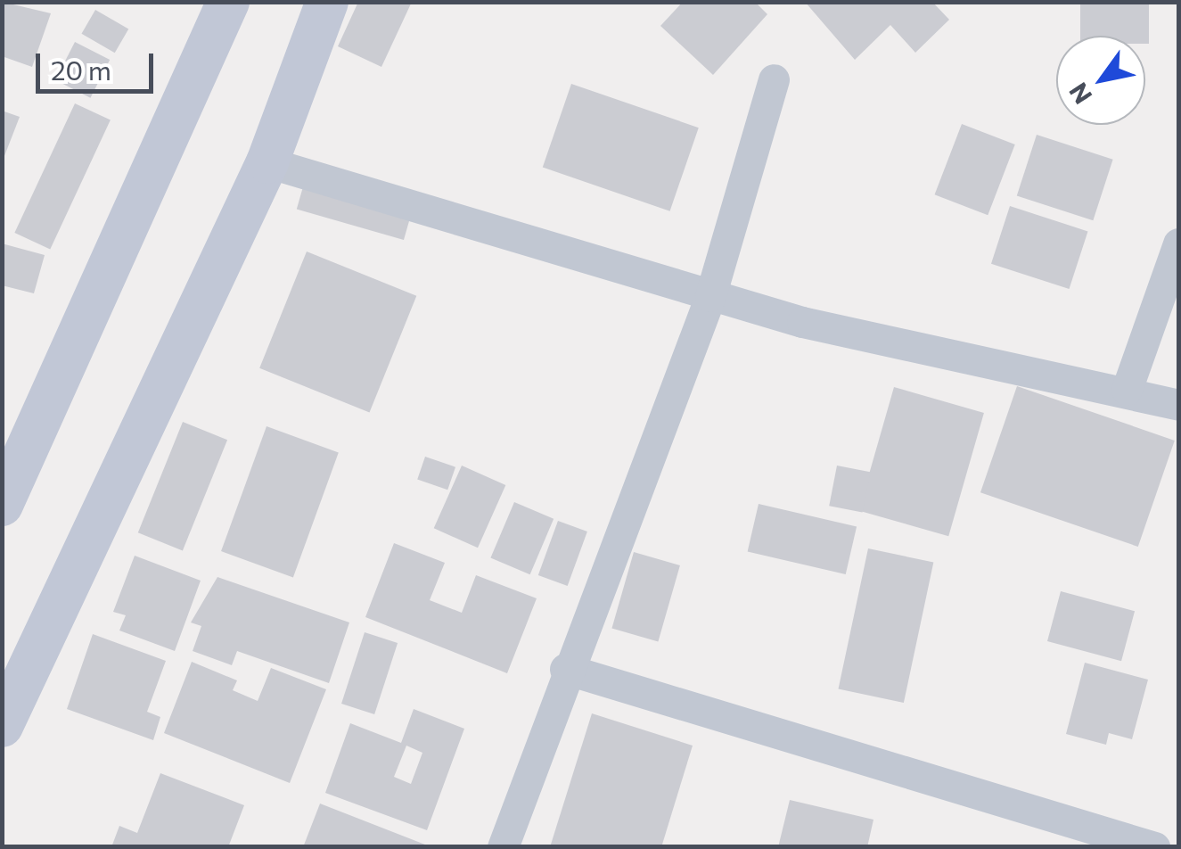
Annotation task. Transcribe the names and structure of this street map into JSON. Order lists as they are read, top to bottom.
{
  "scale_bar": "20 m",
  "north": "bottom left"
}
